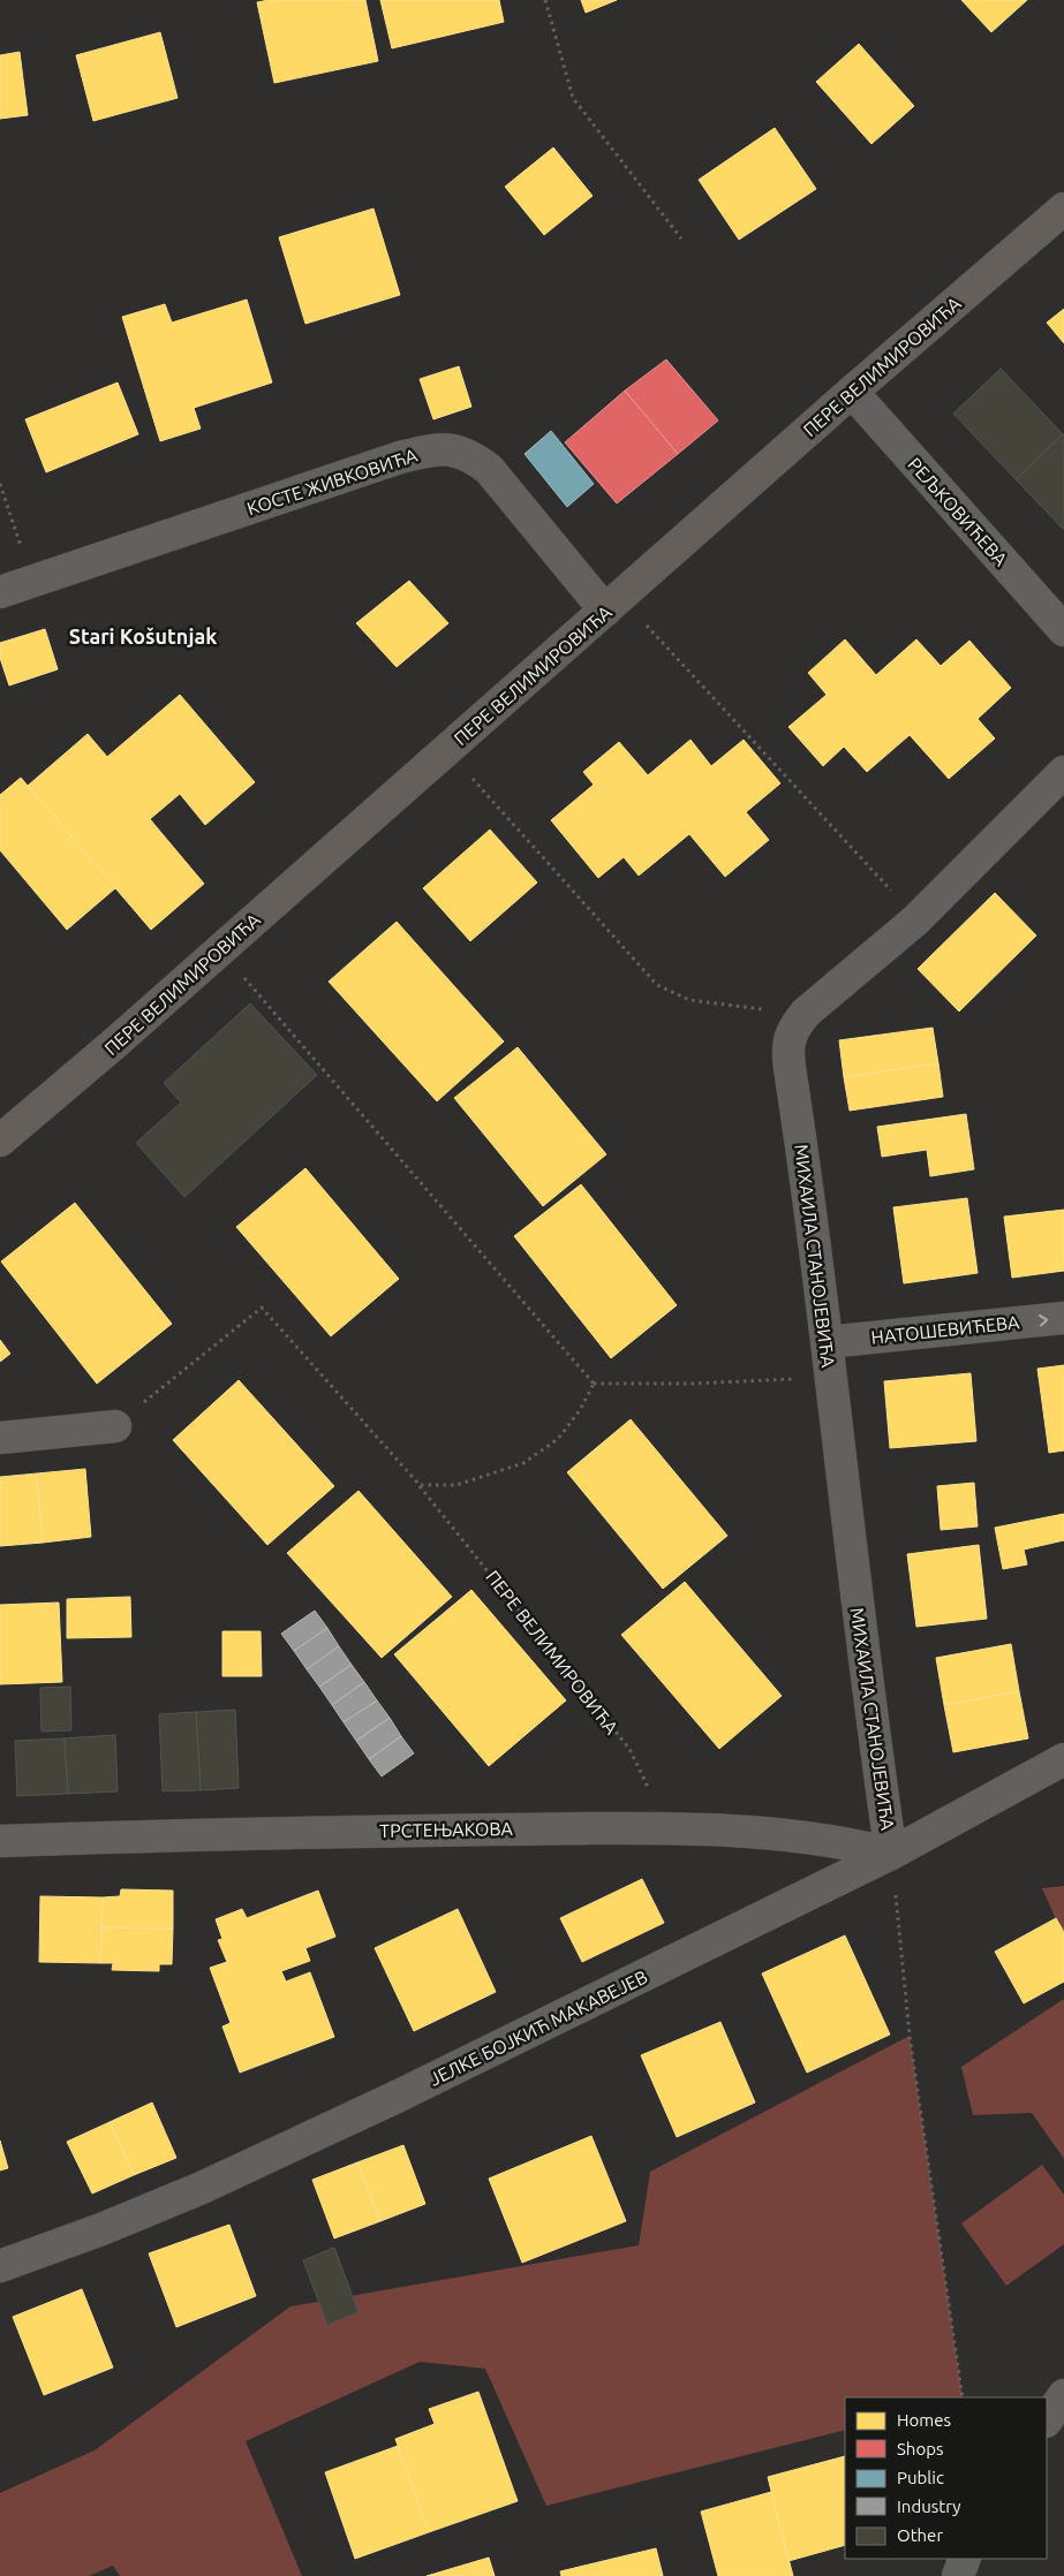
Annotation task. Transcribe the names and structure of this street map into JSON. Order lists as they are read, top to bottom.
{
  "streets": {
    "main road": ["ПЕРЕ ВЕЛИМИРОВИЋА"],
    "street": [
      "КОСТЕ ЖИВКОВИЋА",
      "РЕЉКОВИЋЕВА",
      "МИХАИЛА СТАНОЈЕВИЋА",
      "НАТОШЕВИЋЕВА",
      "ТРСТЕЊАКОВА",
      "ЈЕЛКЕ БОЈКИЋ МАКАВЕЈЕВ"
    ]
  },
  "crossings": [
    ["ПЕРЕ ВЕЛИМИРОВИЋА", "КОСТЕ ЖИВКОВИЋА"],
    ["ПЕРЕ ВЕЛИМИРОВИЋА", "РЕЉКОВИЋЕВА"],
    ["ПЕРЕ ВЕЛИМИРОВИЋА", "ТРСТЕЊАКОВА"],
    ["МИХАИЛА СТАНОЈЕВИЋА", "НАТОШЕВИЋЕВА"],
    ["МИХАИЛА СТАНОЈЕВИЋА", "ТРСТЕЊАКОВА"],
    ["МИХАИЛА СТАНОЈЕВИЋА", "ЈЕЛКЕ БОЈКИЋ МАКАВЕЈЕВ"],
    ["ТРСТЕЊАКОВА", "ЈЕЛКЕ БОЈКИЋ МАКАВЕЈЕВ"]
  ],
  "one_way": ["НАТОШЕВИЋЕВА"],
  "districts": ["Stari Košutnjak"],
  "legend": [
    "Homes",
    "Shops",
    "Public",
    "Industry",
    "Other"
  ]
}
